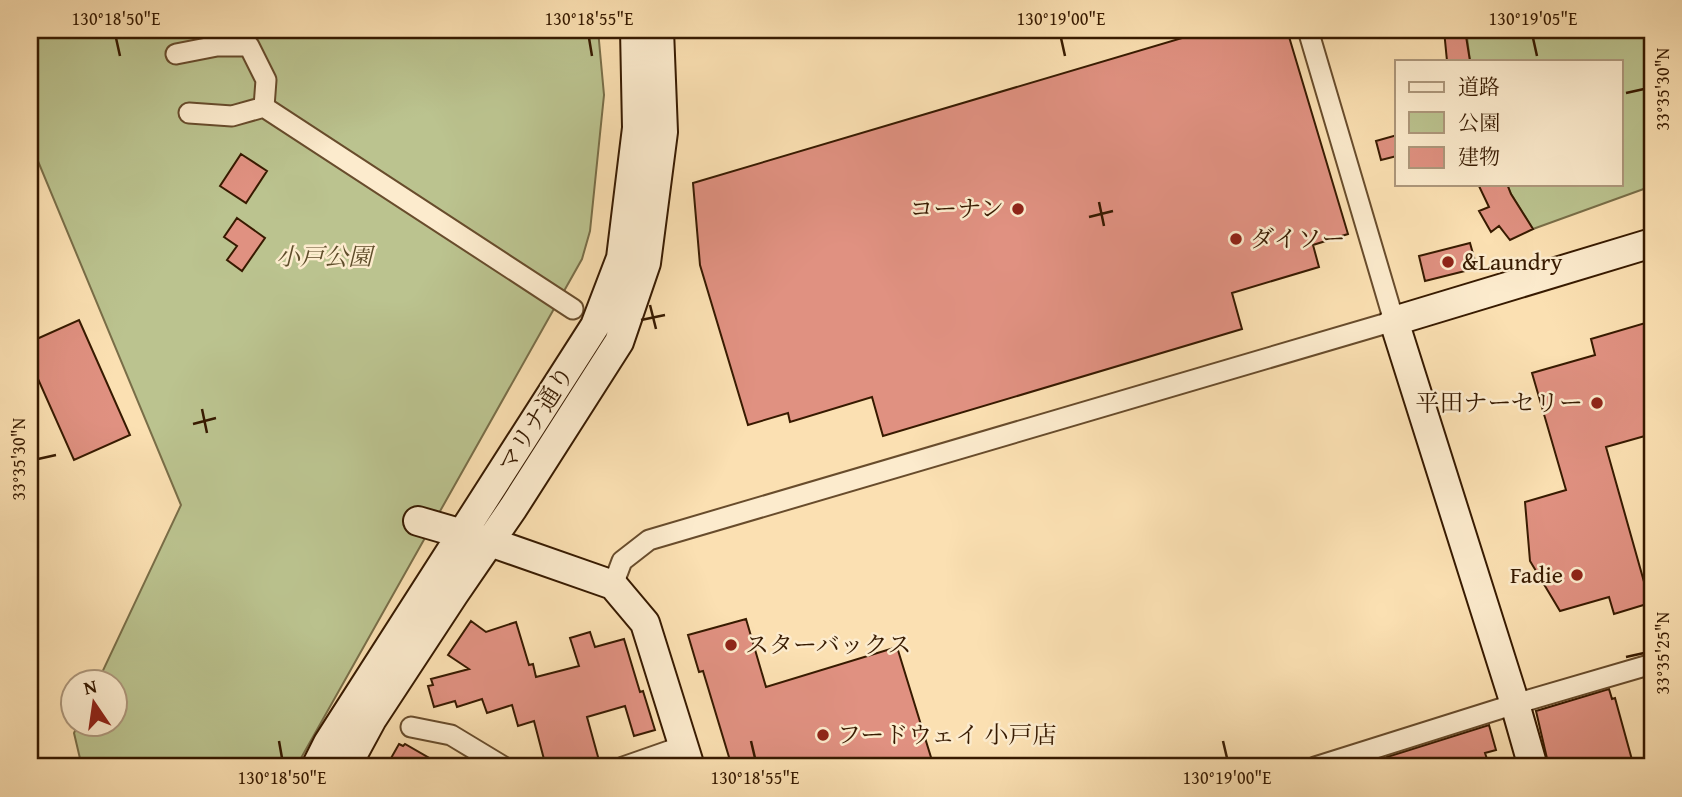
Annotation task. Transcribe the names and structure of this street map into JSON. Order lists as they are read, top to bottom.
{
  "streets": {
    "street": ["マリナ通り"]
  },
  "parks": ["小戸公園"],
  "places": [
    "コーナン",
    "ダイソー",
    "&Laundry",
    "平田ナーセリー",
    "Fadie",
    "スターバックス",
    "フードウェイ 小戸店"
  ],
  "legend": ["道路", "公園", "建物"],
  "north": "top",
  "coordinates": [
    "130°18'50\"E",
    "130°18'55\"E",
    "130°19'00\"E",
    "130°19'05\"E",
    "33°35'30\"N",
    "33°35'25\"N"
  ]
}
